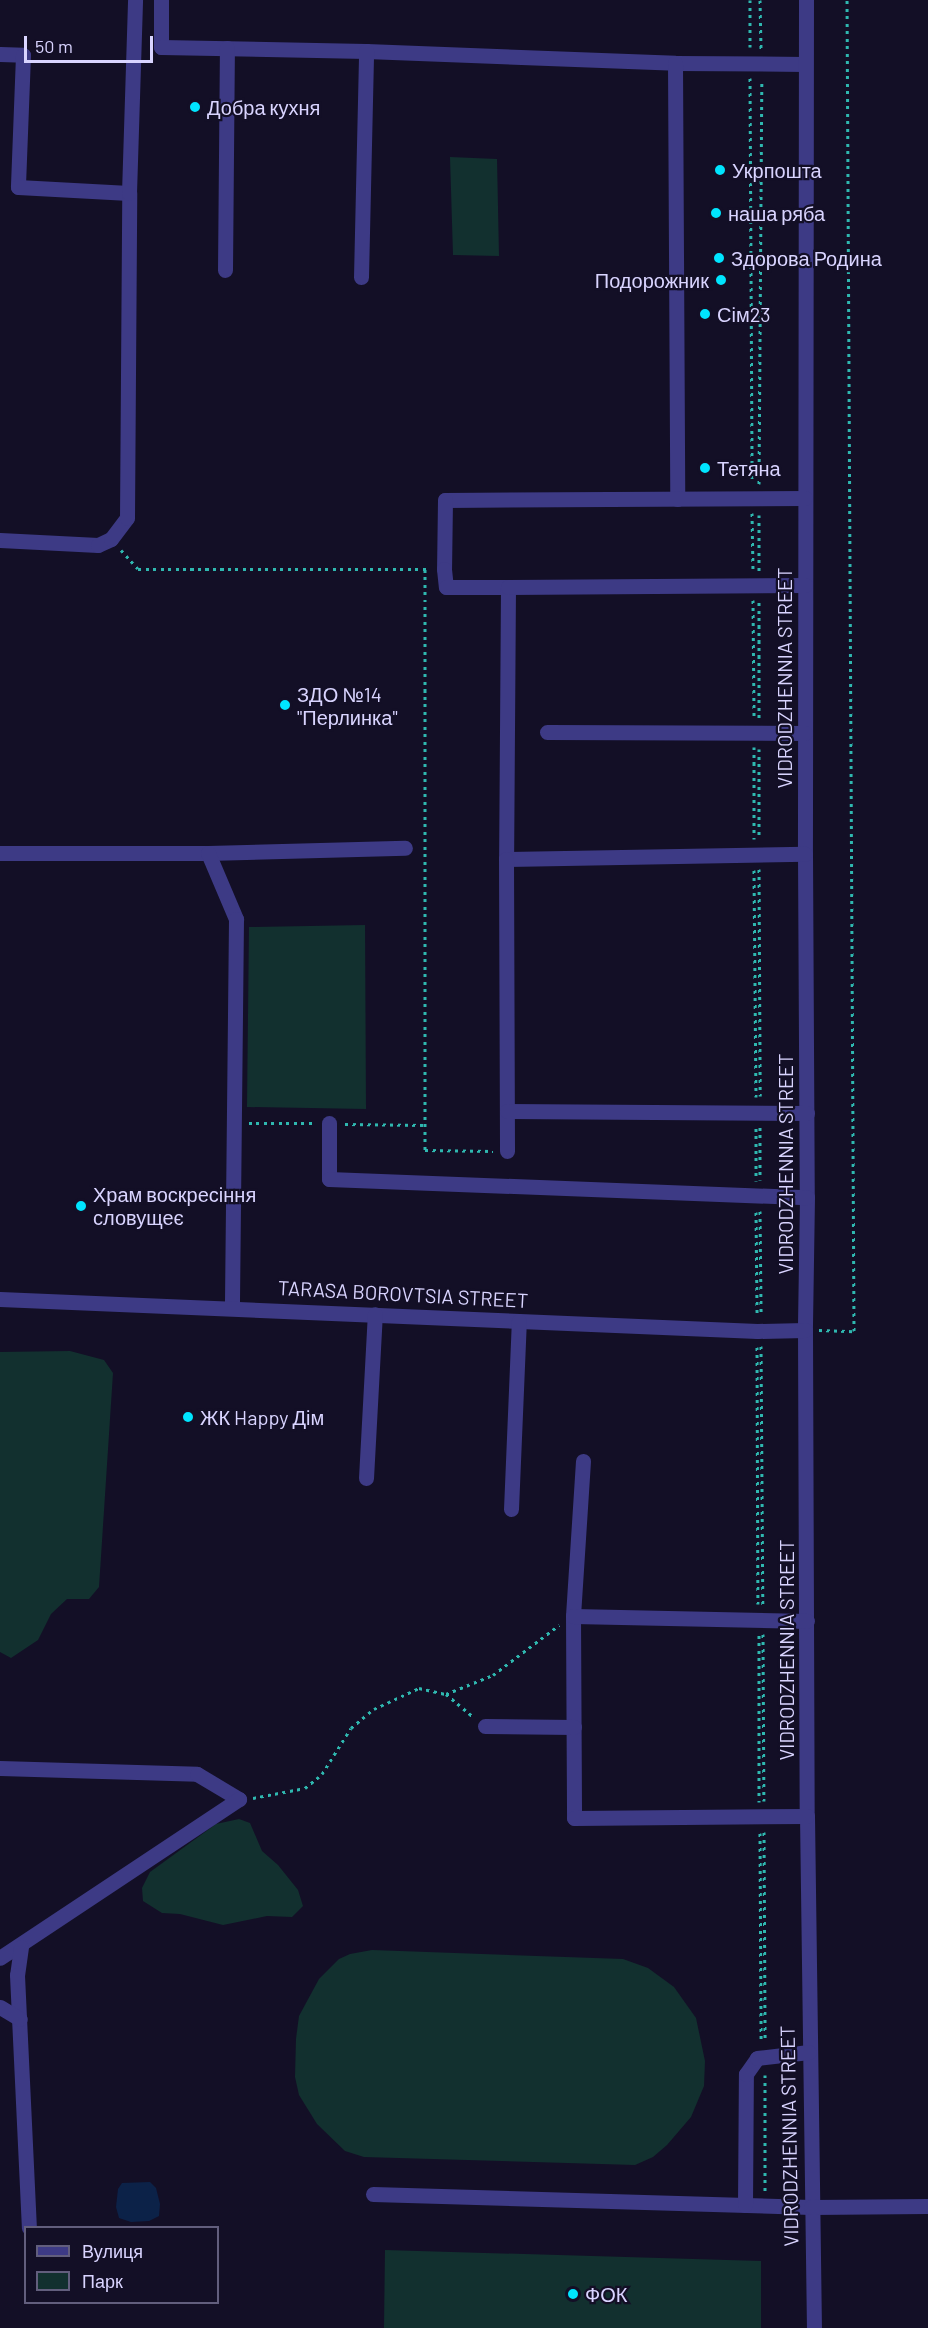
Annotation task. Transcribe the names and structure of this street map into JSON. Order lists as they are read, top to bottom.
{
  "streets": {
    "street": ["VIDRODZHENNIA STREET", "TARASA BOROVTSIA STREET"]
  },
  "crossings": [
    ["VIDRODZHENNIA STREET", "TARASA BOROVTSIA STREET"]
  ],
  "places": [
    "Добра кухня",
    "Укрпошта",
    "наша ряба",
    "Здорова Родина",
    "Подорожник",
    "Сім23",
    "Тетяна",
    "ЗДО №14 \"Перлинка\"",
    "Храм воскресіння словущеє",
    "ЖК Happy Дім",
    "ФОК"
  ],
  "legend": ["Вулиця", "Парк"],
  "scale_bar": "50 m"
}
